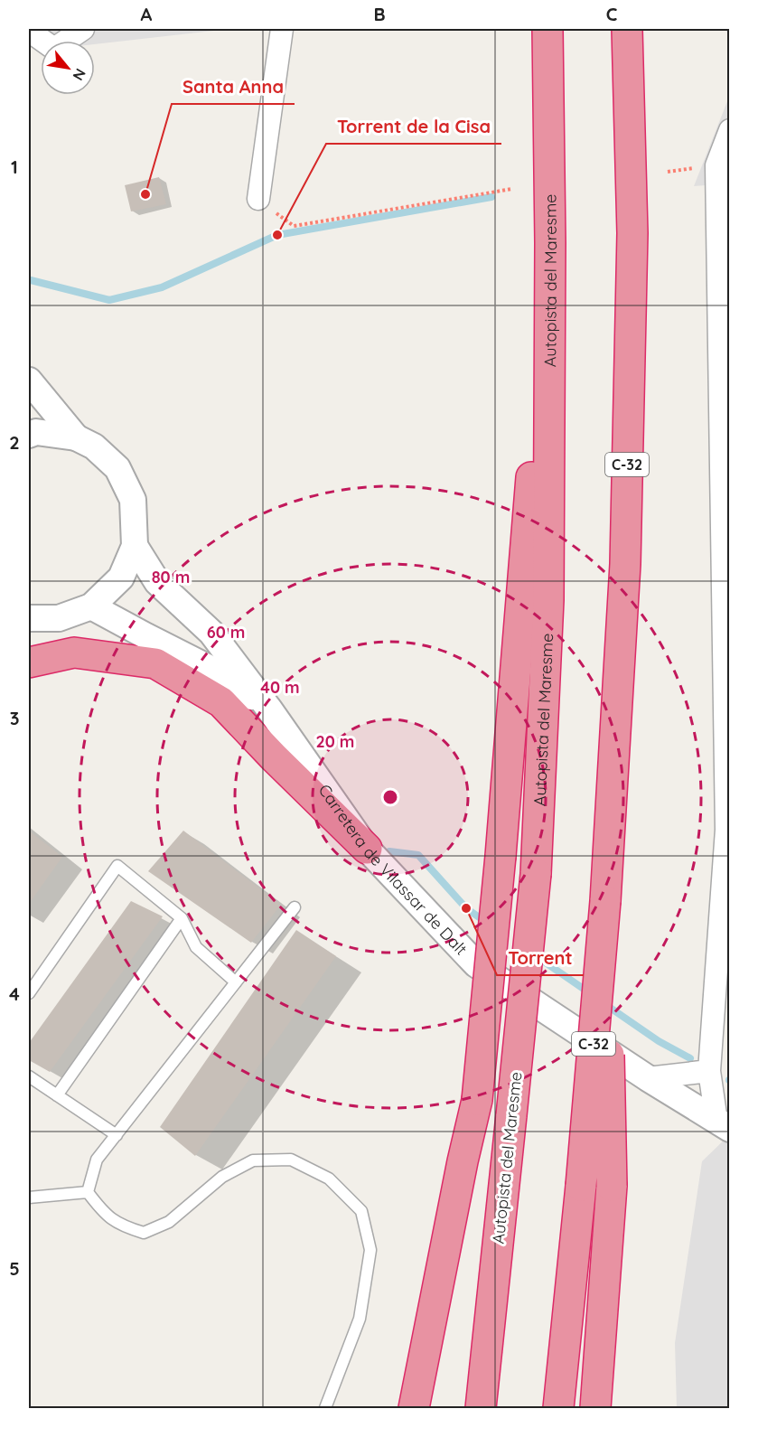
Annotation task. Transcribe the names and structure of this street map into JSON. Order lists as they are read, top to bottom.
{
  "streets": {
    "highway": ["Autopista del Maresme", "C-32"],
    "street": ["Carretera de Vilassar de Dalt"]
  },
  "places": ["Santa Anna", "Torrent de la Cisa", "Torrent"],
  "north": "bottom right",
  "grid": {
    "columns": ["A", "B", "C"],
    "rows": [
      "1",
      "2",
      "3",
      "4",
      "5"
    ]
  },
  "rings": [
    "80 m",
    "60 m",
    "40 m",
    "20 m"
  ]
}
